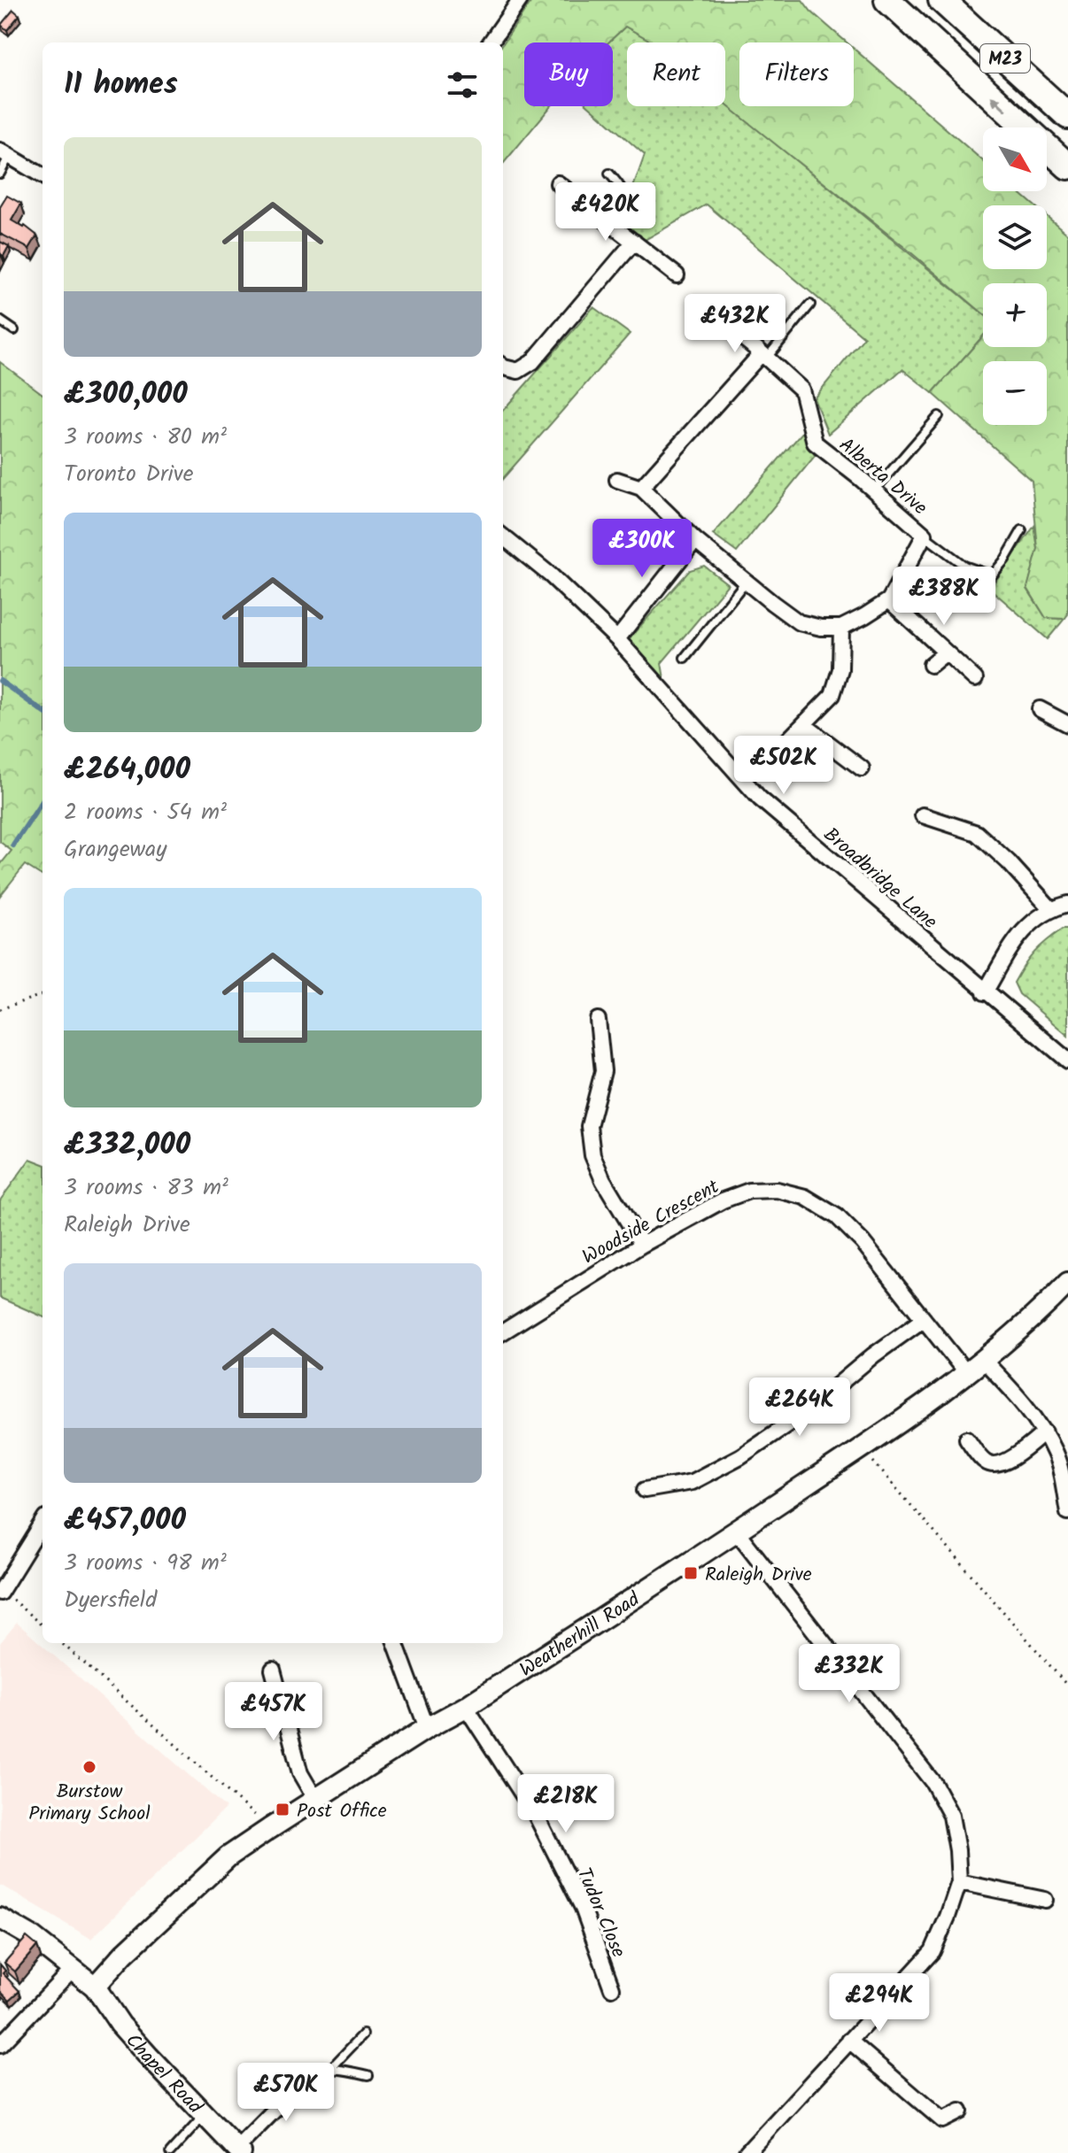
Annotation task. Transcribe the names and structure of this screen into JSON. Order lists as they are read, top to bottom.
{
  "streets": {
    "highway": ["M23"],
    "street": [
      "Alberta Drive",
      "Broadbridge Lane",
      "Woodside Crescent",
      "Weatherhill Road",
      "Tudor Close",
      "Chapel Road"
    ]
  },
  "crossings": [
    ["Woodside Crescent", "Weatherhill Road"],
    ["Weatherhill Road", "Tudor Close"],
    ["Weatherhill Road", "Chapel Road"]
  ],
  "places": {
    "transit": ["Raleigh Drive", "Post Office"],
    "other": ["Burstow Primary School"]
  },
  "north": "bottom right",
  "page": {
    "chip": ["Buy", "Rent", "Filters"],
    "heading": "11 homes",
    "map_buttons": ["+", "−"],
    "list": [
      {
        "name": "£300,000",
        "note": "3 rooms · 80 m² · Toronto Drive"
      },
      {
        "name": "£264,000",
        "note": "2 rooms · 54 m² · Grangeway"
      },
      {
        "name": "£332,000",
        "note": "3 rooms · 83 m² · Raleigh Drive"
      },
      {
        "name": "£457,000",
        "note": "3 rooms · 98 m² · Dyersfield"
      }
    ],
    "price": [
      "£420K",
      "£432K",
      "£300K",
      "£388K",
      "£502K",
      "£264K",
      "£332K",
      "£457K",
      "£218K",
      "£294K",
      "£570K"
    ]
  }
}
